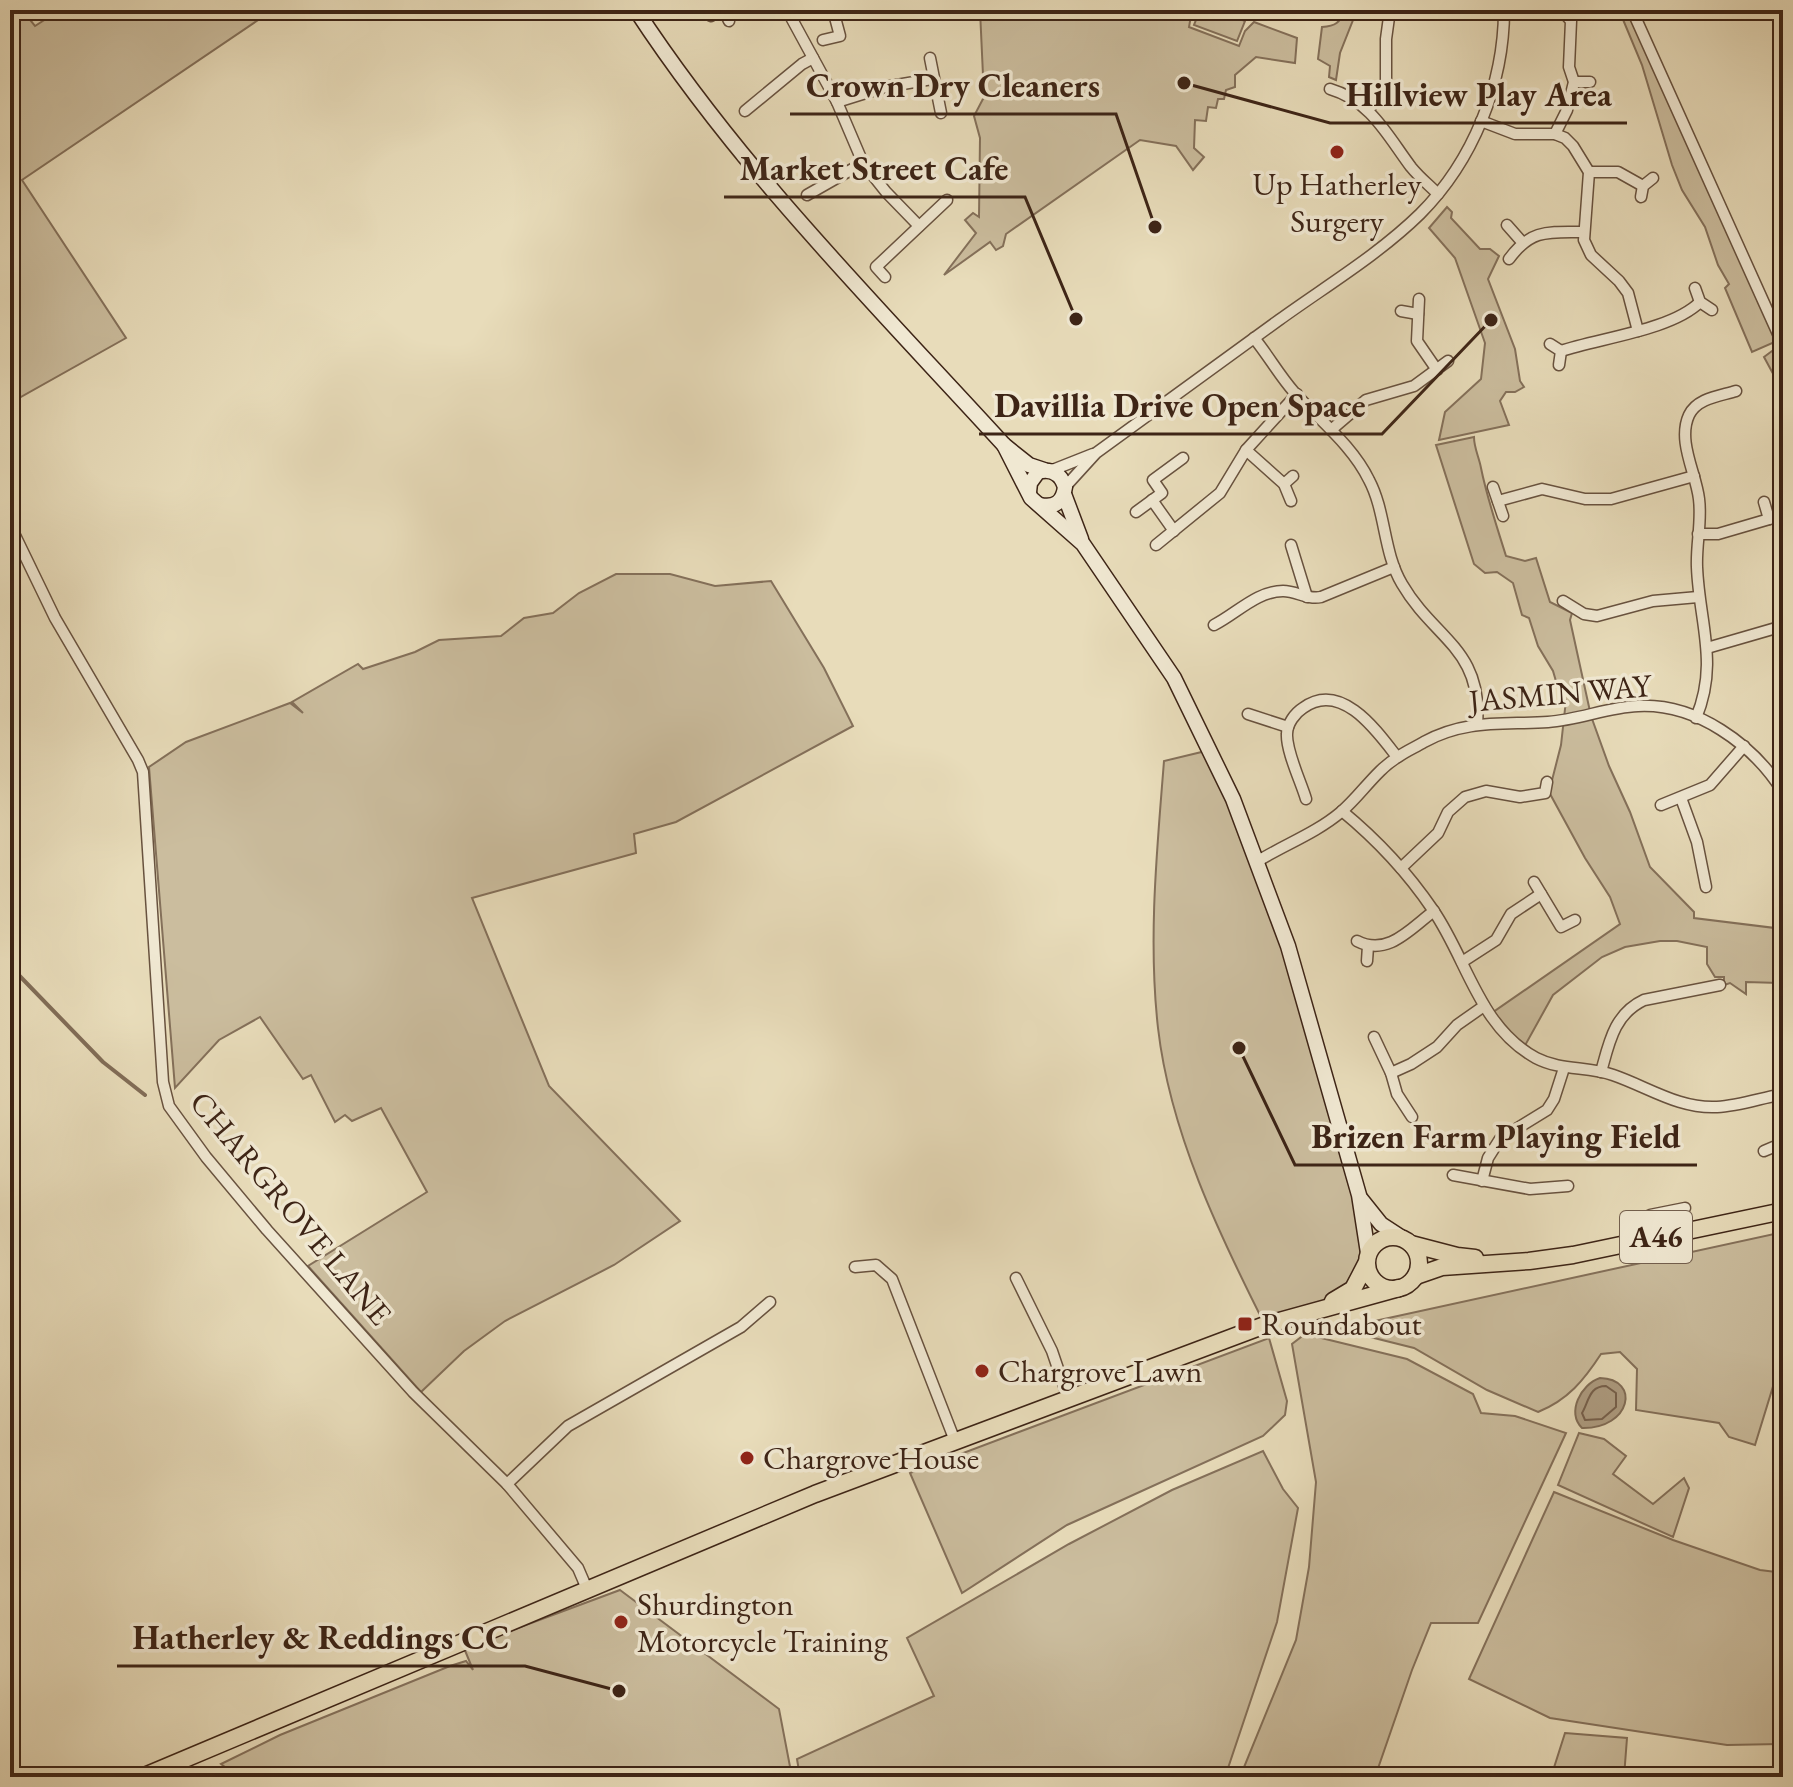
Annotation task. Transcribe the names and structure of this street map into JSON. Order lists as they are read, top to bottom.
{
  "streets": {
    "main road": ["A46"],
    "street": ["JASMIN WAY", "CHARGROVE LANE"]
  },
  "places": {
    "other": [
      "Hillview Play Area",
      "Up Hatherley Surgery",
      "Crown Dry Cleaners",
      "Market Street Cafe",
      "Davillia Drive Open Space",
      "Brizen Farm Playing Field",
      "Chargrove Lawn",
      "Chargrove House",
      "Shurdington Motorcycle Training",
      "Hatherley & Reddings CC"
    ],
    "transit": ["Roundabout"]
  }
}
